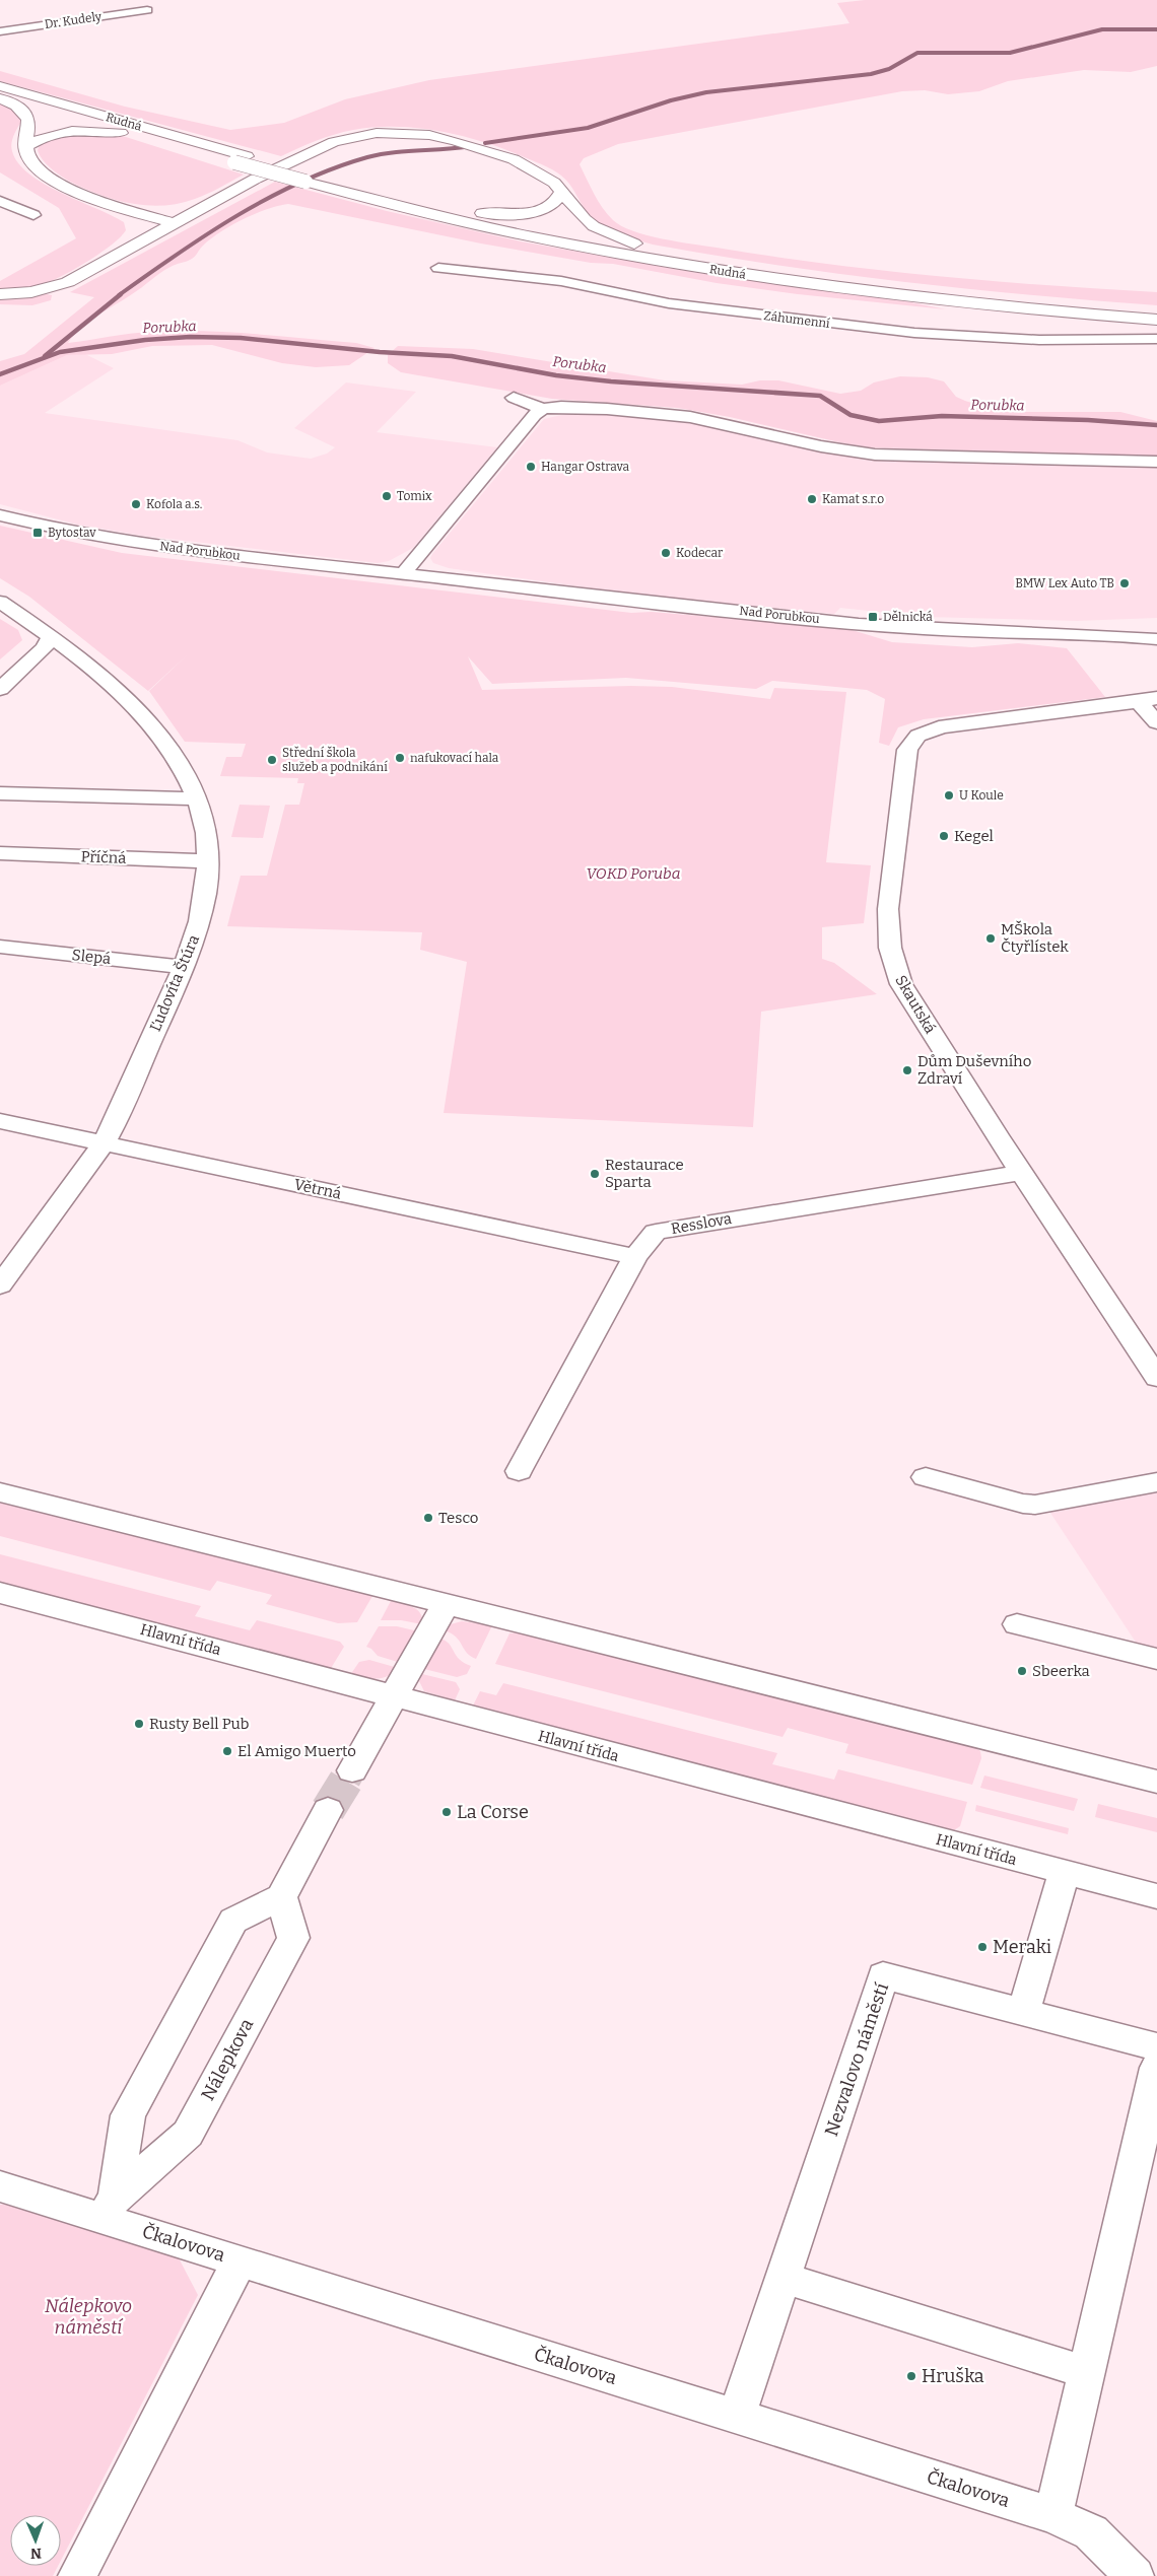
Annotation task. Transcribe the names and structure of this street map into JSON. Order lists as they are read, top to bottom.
{
  "streets": {
    "highway": ["Rudná"],
    "street": [
      "Dr. Kudely",
      "Záhumenní",
      "Nad Porubkou",
      "Příčná",
      "Slepá",
      "Ľudovíta Štúra",
      "Skautská",
      "Větrná",
      "Resslova",
      "Hlavní třída",
      "Nálepkova",
      "Nezvalovo náměstí",
      "Čkalovova"
    ]
  },
  "crossings": [
    ["Příčná", "Ľudovíta Štúra"],
    ["Slepá", "Ľudovíta Štúra"],
    ["Ľudovíta Štúra", "Větrná"],
    ["Skautská", "Resslova"],
    ["Větrná", "Resslova"],
    ["Nálepkova", "Čkalovova"],
    ["Nezvalovo náměstí", "Čkalovova"]
  ],
  "water": ["Porubka"],
  "parks": ["VOKD Poruba", "Nálepkovo náměstí"],
  "places": {
    "other": [
      "Hangar Ostrava",
      "Tomix",
      "Kamat s.r.o",
      "Kofola a.s.",
      "Kodecar",
      "BMW Lex Auto TB",
      "nafukovací hala",
      "Střední škola služeb a podnikání",
      "U Koule",
      "Kegel",
      "MŠkola Čtyřlístek",
      "Dům Duševního Zdraví",
      "Restaurace Sparta",
      "Tesco",
      "Sbeerka",
      "Rusty Bell Pub",
      "El Amigo Muerto",
      "La Corse",
      "Meraki",
      "Hruška"
    ],
    "transit": ["Bytostav", "Dělnická"]
  },
  "north": "bottom"
}
